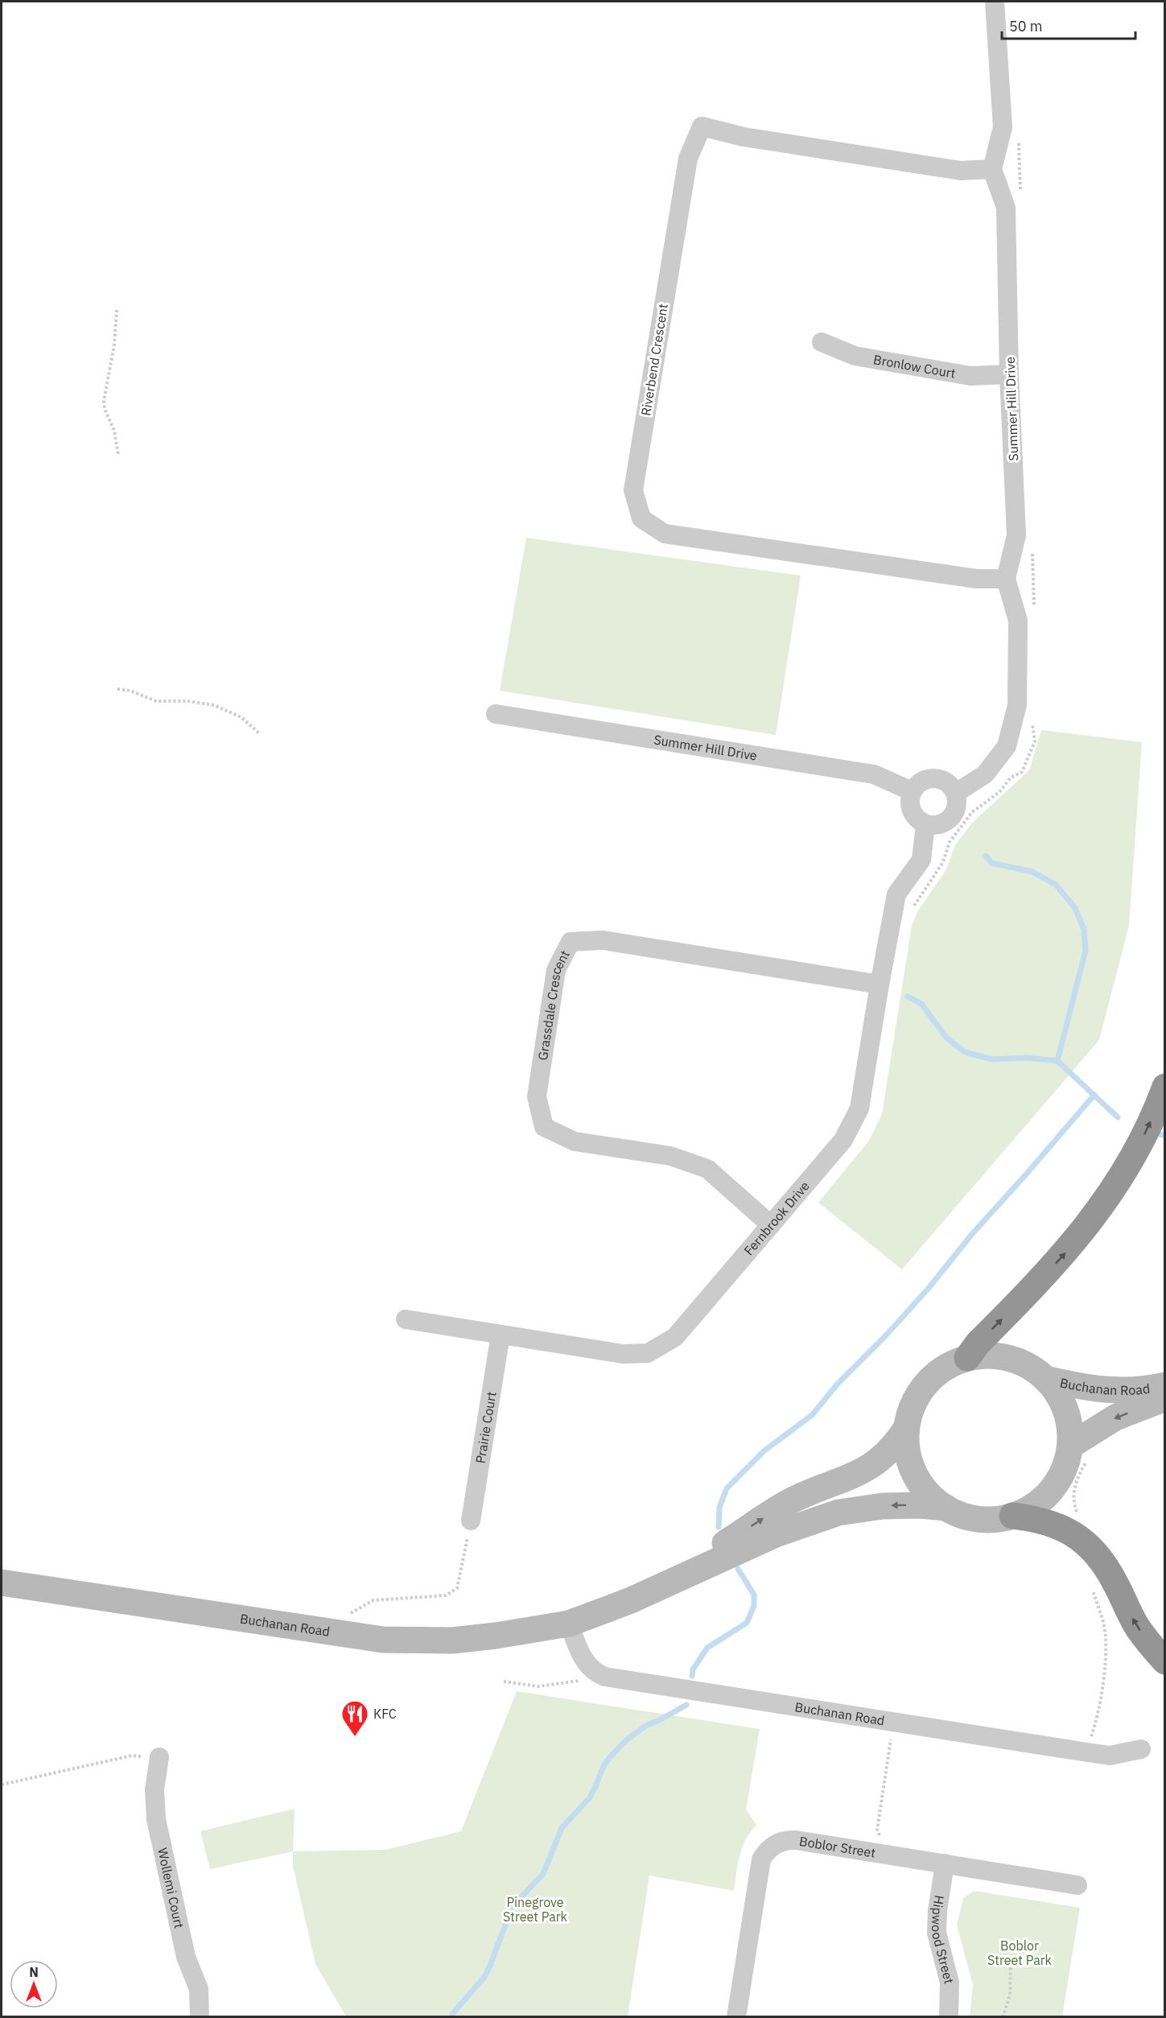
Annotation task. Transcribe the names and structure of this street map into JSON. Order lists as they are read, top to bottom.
{
  "streets": {
    "main road": ["Buchanan Road"],
    "street": [
      "Riverbend Crescent",
      "Bronlow Court",
      "Summer Hill Drive",
      "Grassdale Crescent",
      "Fernbrook Drive",
      "Prairie Court",
      "Boblor Street",
      "Wollemi Court",
      "Hipwood Street"
    ]
  },
  "crossings": [
    ["Riverbend Crescent", "Summer Hill Drive"],
    ["Bronlow Court", "Summer Hill Drive"],
    ["Summer Hill Drive", "Fernbrook Drive"],
    ["Grassdale Crescent", "Fernbrook Drive"],
    ["Fernbrook Drive", "Prairie Court"],
    ["Boblor Street", "Hipwood Street"]
  ],
  "parks": ["Pinegrove Street Park", "Boblor Street Park"],
  "places": {
    "restaurant": ["KFC"]
  },
  "scale_bar": "50 m",
  "north": "top"
}
